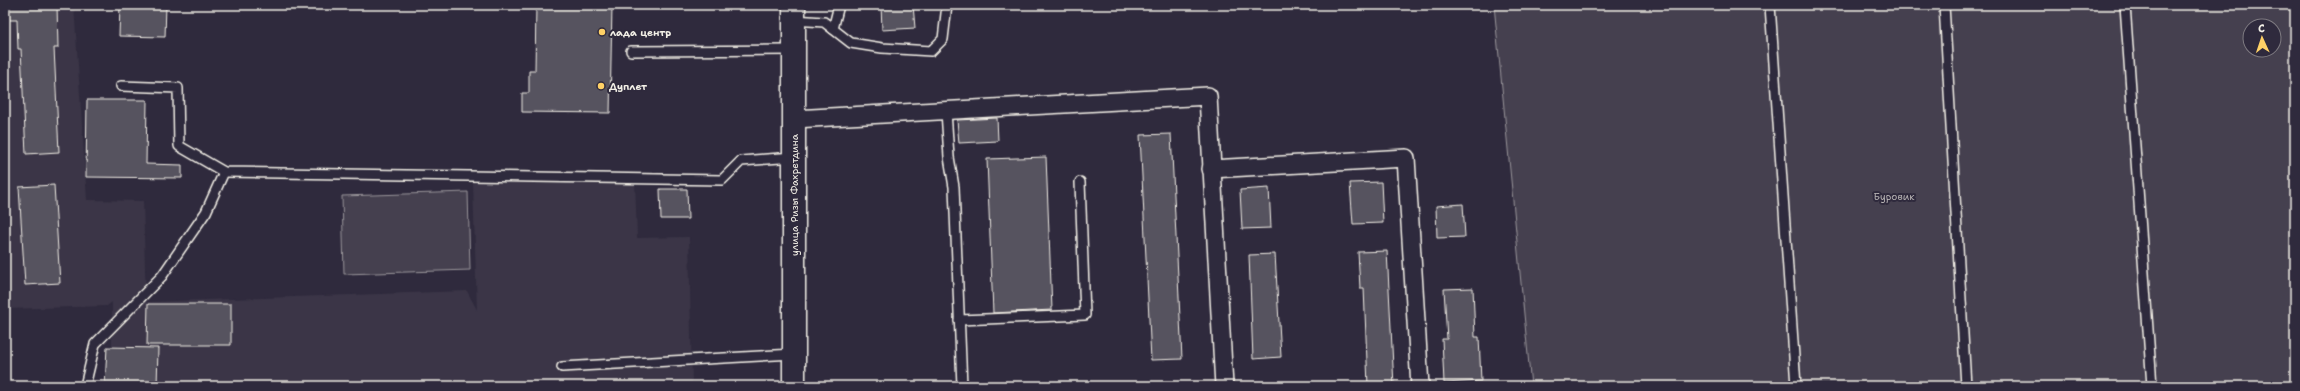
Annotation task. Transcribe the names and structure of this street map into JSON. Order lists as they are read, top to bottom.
{
  "streets": {
    "main road": ["улица Ризы Фахретдина"]
  },
  "parks": ["Буровик"],
  "places": ["лада центр", "Дуплет"],
  "north": "top"
}
